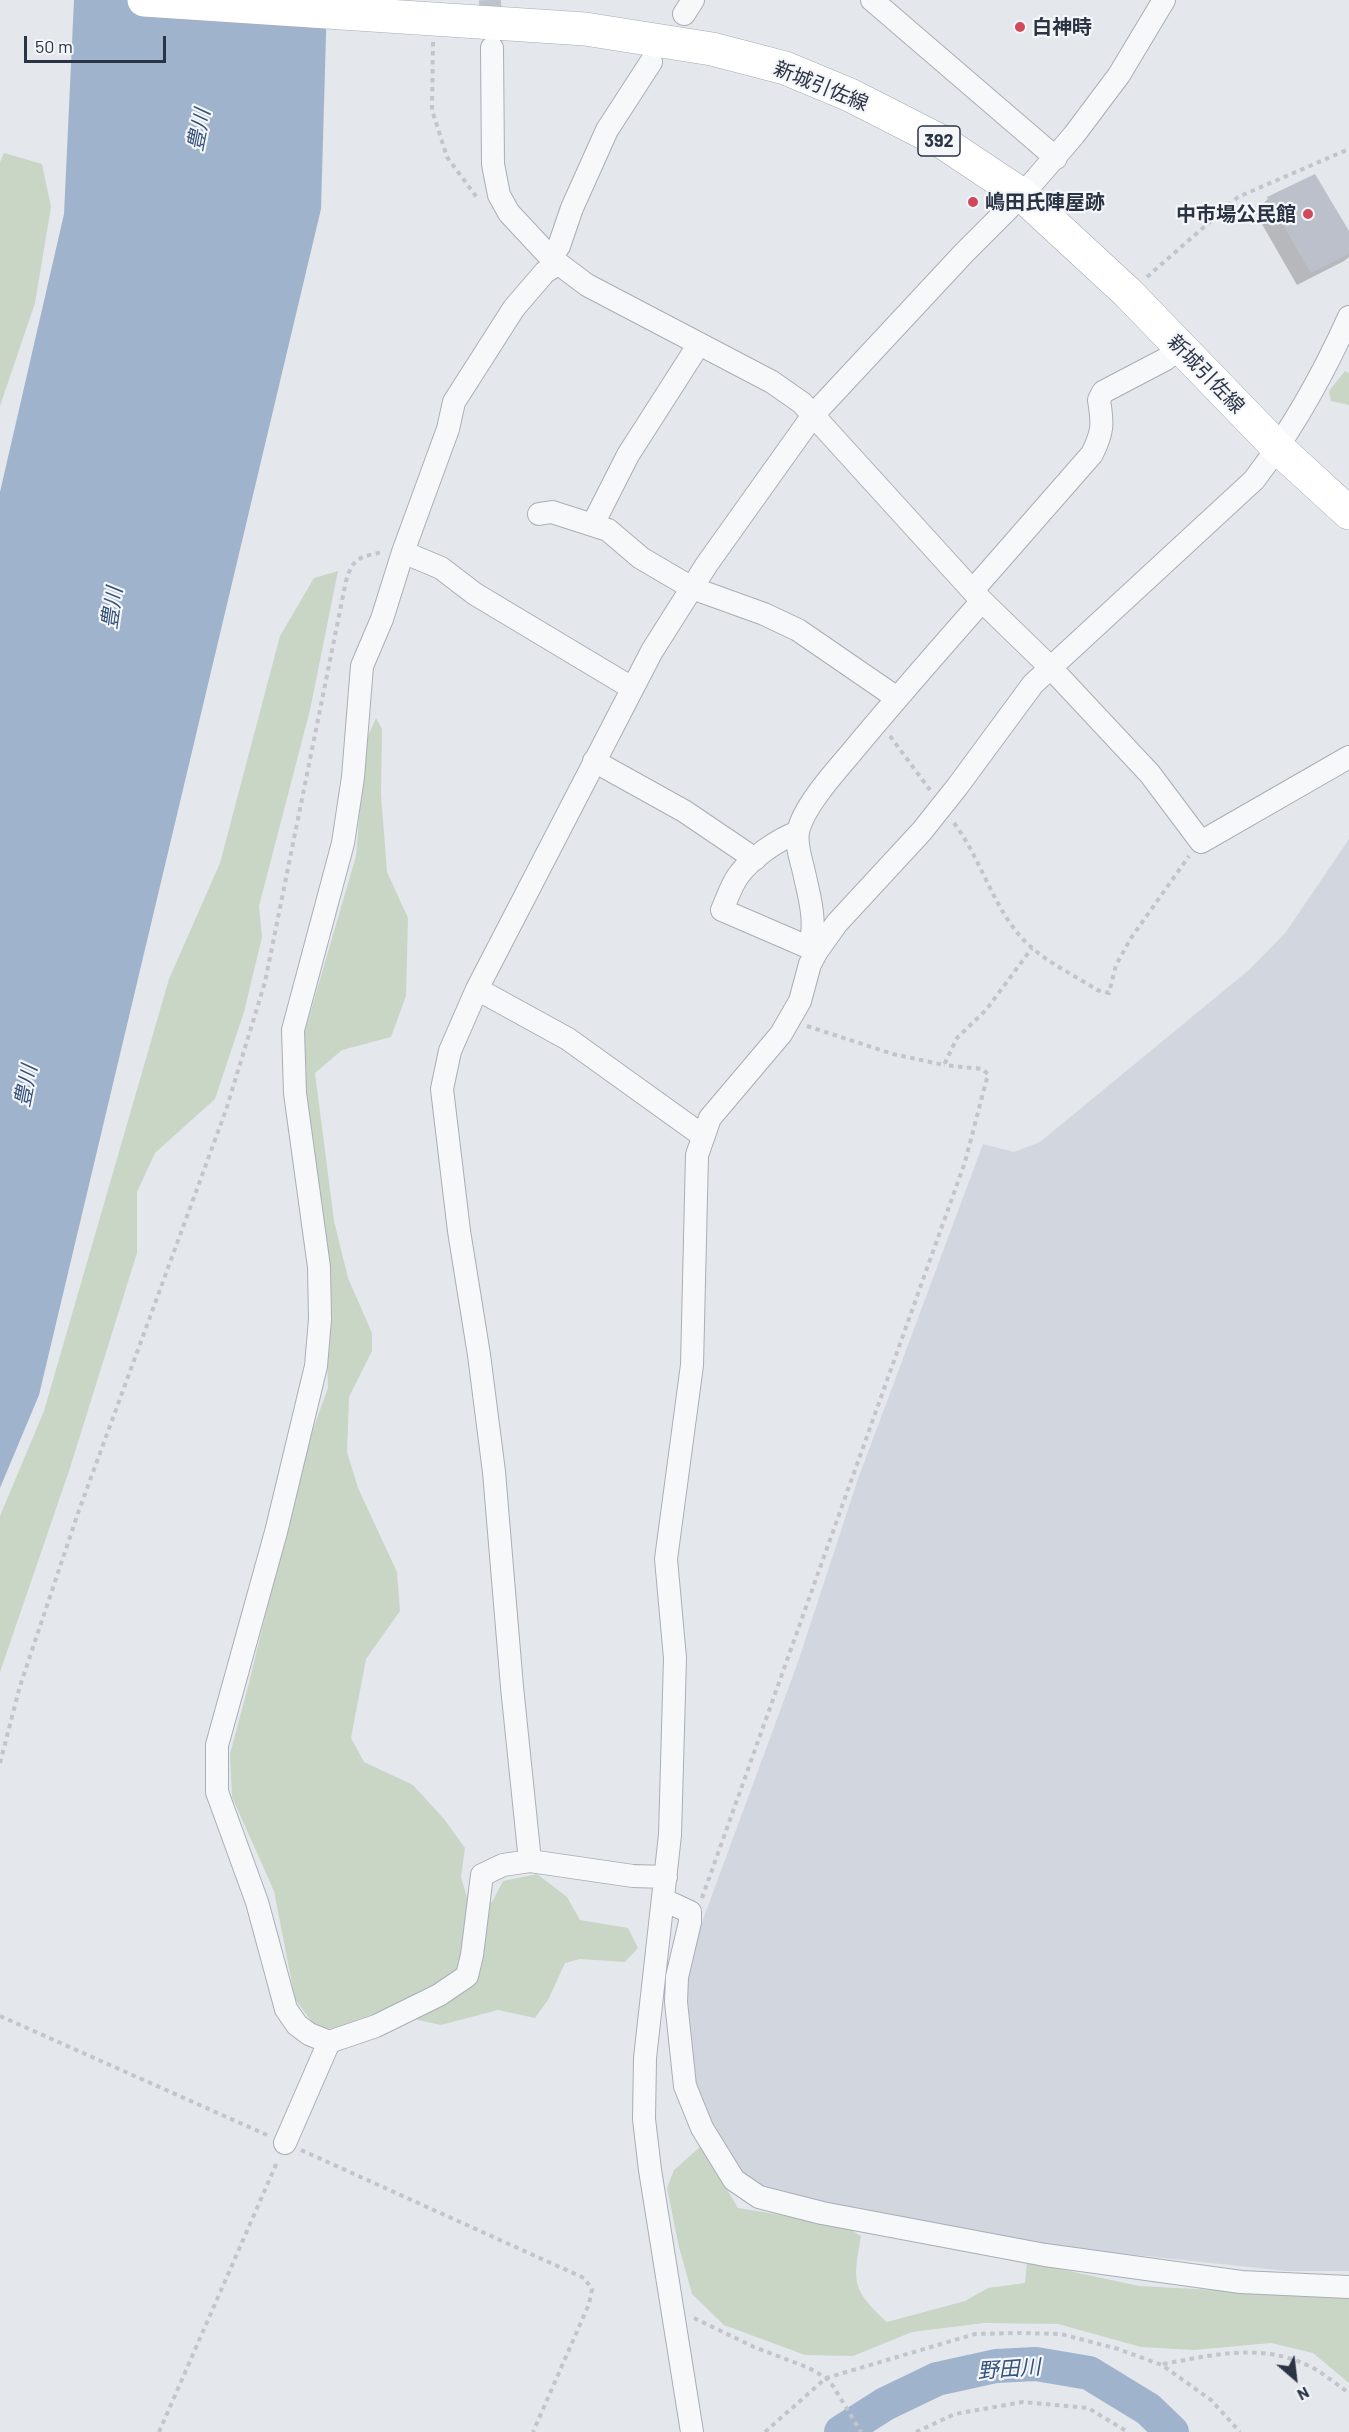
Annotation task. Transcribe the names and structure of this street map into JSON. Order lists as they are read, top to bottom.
{
  "streets": {
    "main road": ["新城引佐線", "392"]
  },
  "water": ["豊川", "野田川"],
  "places": ["白神時", "嶋田氏陣屋跡", "中市場公民館"],
  "scale_bar": "50 m",
  "north": "bottom right"
}
